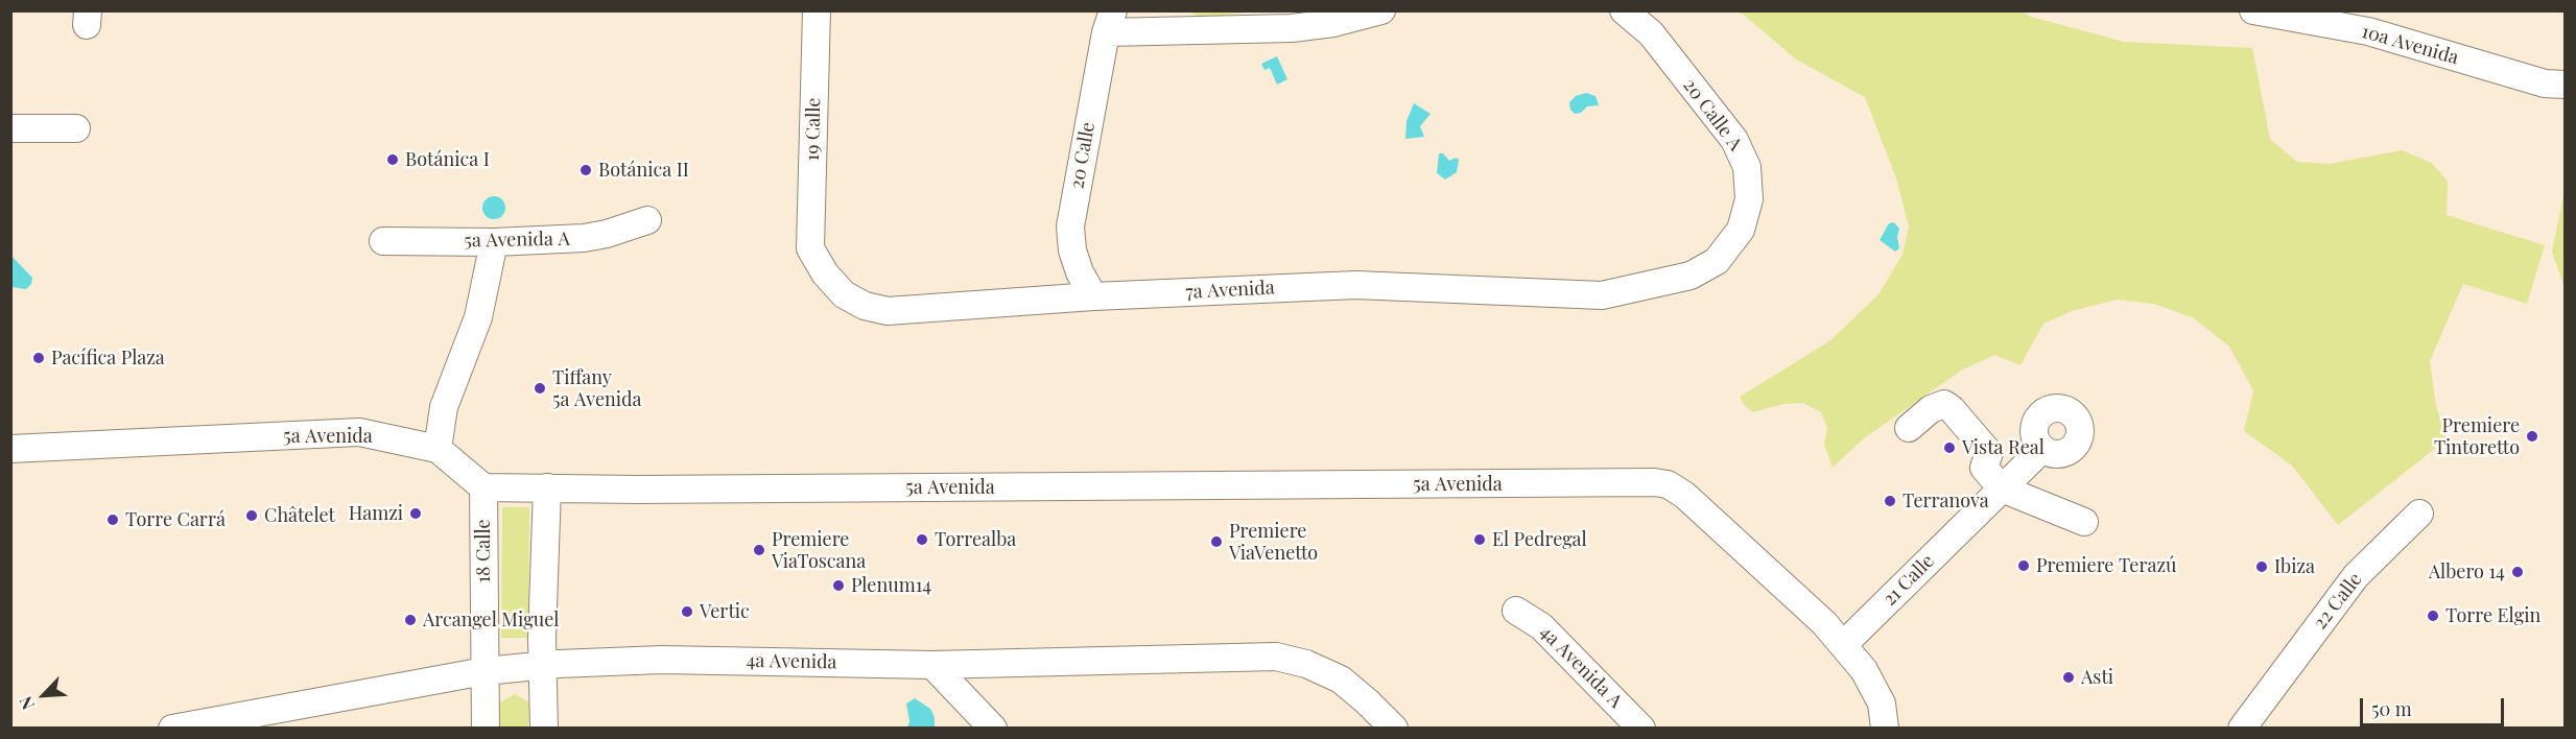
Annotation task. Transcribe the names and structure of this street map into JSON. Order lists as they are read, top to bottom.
{
  "streets": {
    "street": [
      "10a Avenida",
      "20 Calle A",
      "19 Calle",
      "20 Calle",
      "5a Avenida A",
      "7a Avenida",
      "5a Avenida",
      "18 Calle",
      "21 Calle",
      "22 Calle",
      "4a Avenida",
      "4a Avenida A"
    ]
  },
  "crossings": [
    ["20 Calle A", "7a Avenida"],
    ["19 Calle", "7a Avenida"],
    ["20 Calle", "7a Avenida"],
    ["5a Avenida", "18 Calle"],
    ["5a Avenida", "21 Calle"],
    ["18 Calle", "4a Avenida"]
  ],
  "places": [
    "Botánica I",
    "Botánica II",
    "Pacífica Plaza",
    "Tiffany 5a Avenida",
    "Premiere Tintoretto",
    "Vista Real",
    "Terranova",
    "Hamzi",
    "Châtelet",
    "Torre Carrá",
    "Torrealba",
    "El Pedregal",
    "Premiere ViaVenetto",
    "Premiere ViaToscana",
    "Premiere Terazú",
    "Ibiza",
    "Albero 14",
    "Plenum14",
    "Vertic",
    "Torre Elgin",
    "Arcangel Miguel",
    "Asti"
  ],
  "scale_bar": "50 m",
  "north": "bottom left"
}
